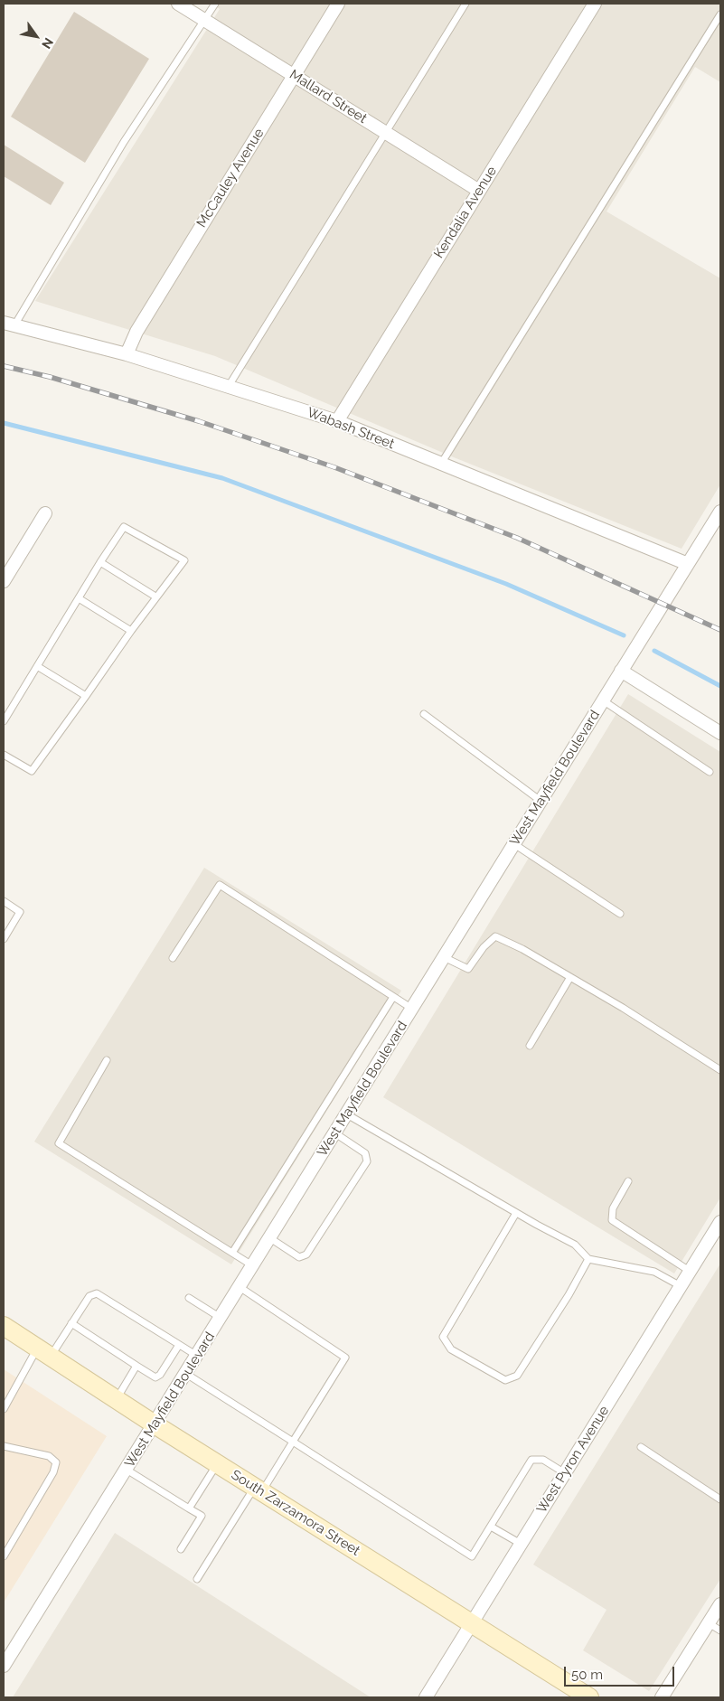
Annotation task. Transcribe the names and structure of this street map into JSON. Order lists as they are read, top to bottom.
{
  "streets": {
    "main road": ["South Zarzamora Street"],
    "street": [
      "Mallard Street",
      "McCauley Avenue",
      "Kendalia Avenue",
      "Wabash Street",
      "West Mayfield Boulevard",
      "West Pyron Avenue"
    ]
  },
  "crossings": [
    ["Mallard Street", "McCauley Avenue"],
    ["Mallard Street", "Kendalia Avenue"],
    ["McCauley Avenue", "Wabash Street"],
    ["Kendalia Avenue", "Wabash Street"],
    ["Wabash Street", "West Mayfield Boulevard"],
    ["West Mayfield Boulevard", "South Zarzamora Street"],
    ["West Pyron Avenue", "South Zarzamora Street"]
  ],
  "scale_bar": "50 m",
  "north": "bottom right"
}
